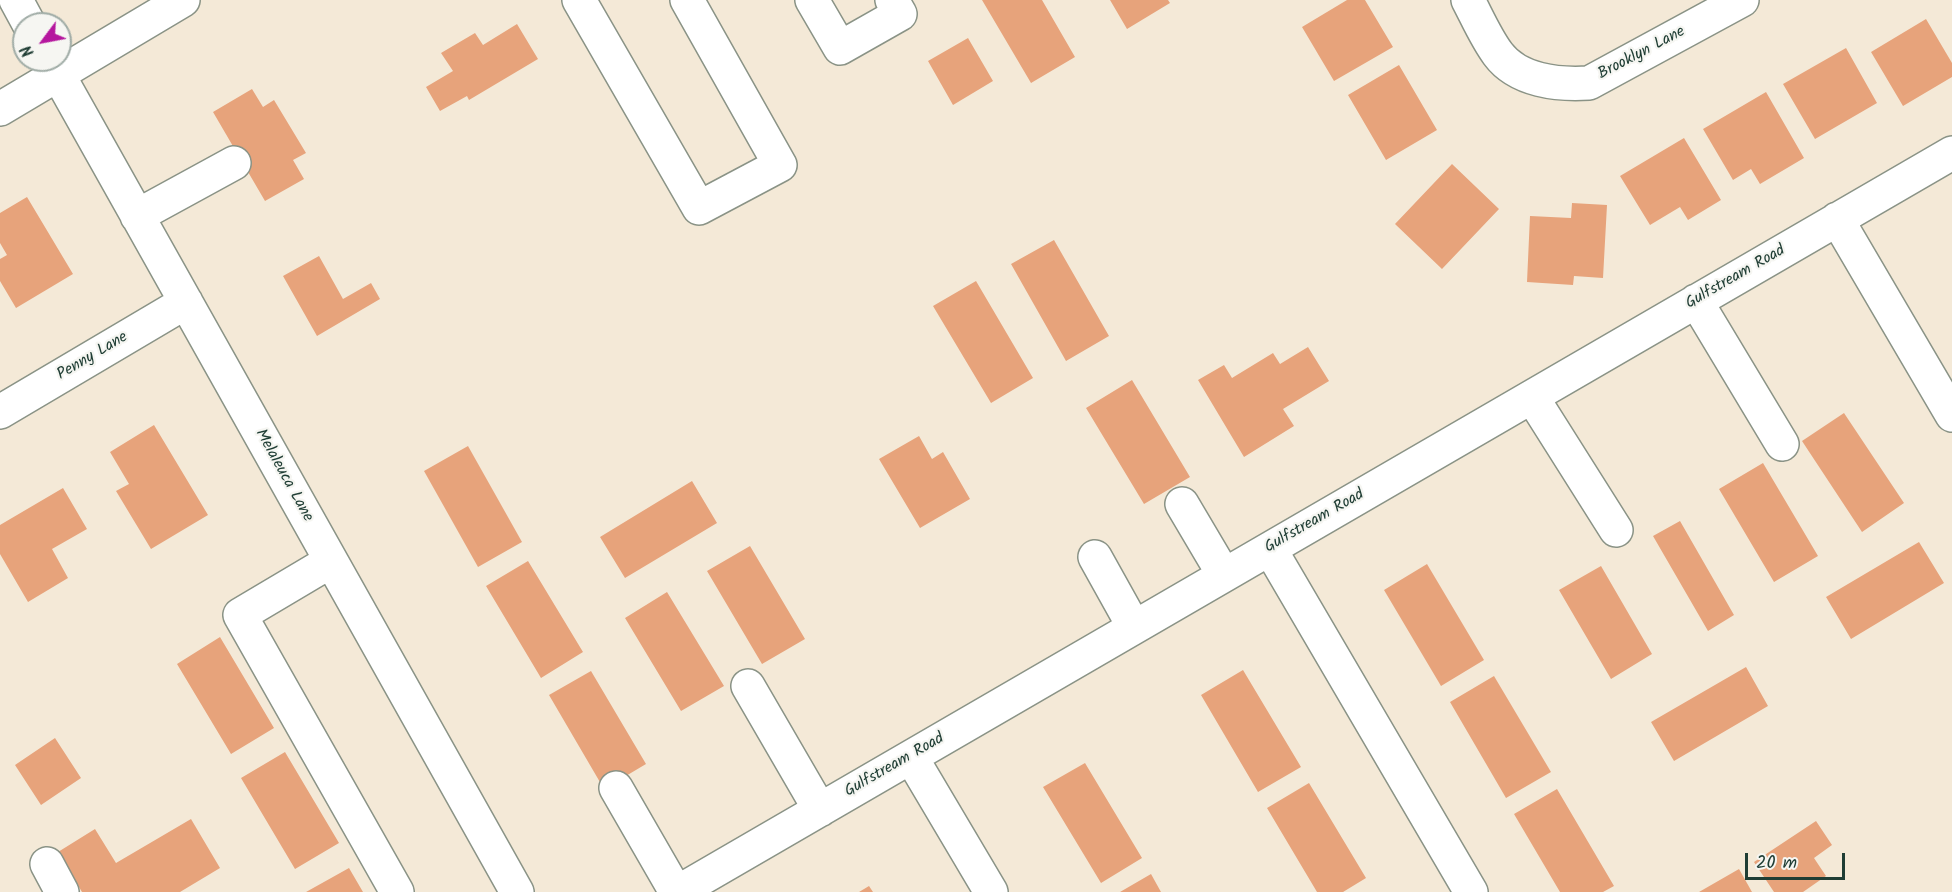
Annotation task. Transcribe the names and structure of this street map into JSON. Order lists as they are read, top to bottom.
{
  "streets": {
    "street": [
      "Brooklyn Lane",
      "Gulfstream Road",
      "Penny Lane",
      "Melaleuca Lane"
    ]
  },
  "crossings": [
    ["Penny Lane", "Melaleuca Lane"]
  ],
  "scale_bar": "20 m",
  "north": "bottom left"
}
